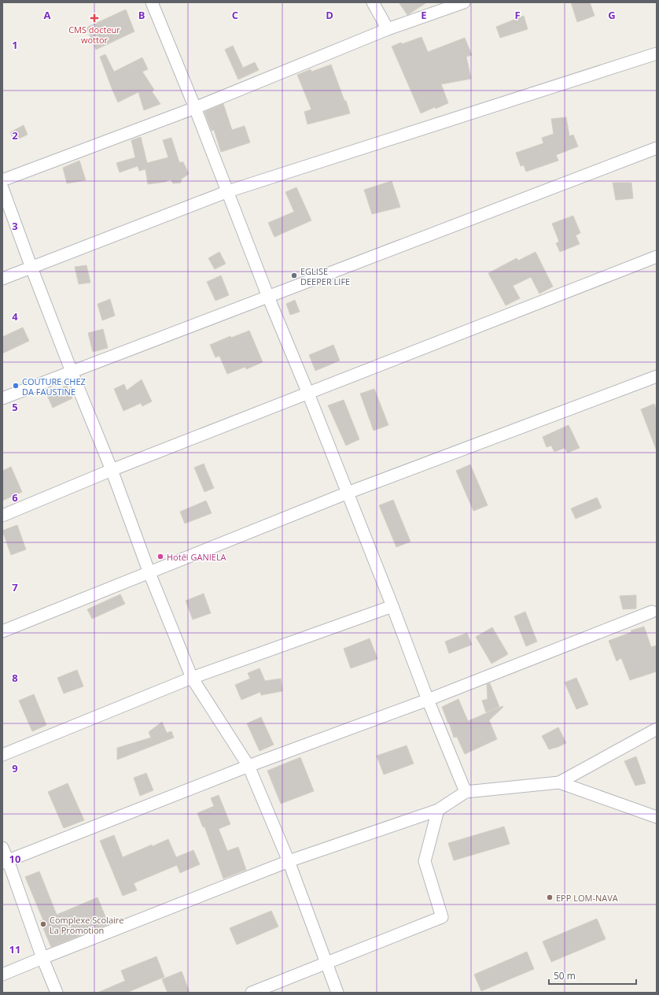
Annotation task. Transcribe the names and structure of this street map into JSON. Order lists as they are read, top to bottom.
{
  "places": {
    "health": ["CMS docteur wottor"],
    "other": [
      "EGLISE DEEPER LIFE",
      "COUTURE CHEZ DA FAUSTINE",
      "Hotêl GANIELA",
      "EPP LOM-NAVA",
      "Complexe Scolaire La Promotion"
    ]
  },
  "scale_bar": "50 m",
  "grid": {
    "columns": [
      "A",
      "B",
      "C",
      "D",
      "E",
      "F",
      "G"
    ],
    "rows": [
      "1",
      "2",
      "3",
      "4",
      "5",
      "6",
      "7",
      "8",
      "9",
      "10",
      "11"
    ]
  }
}
